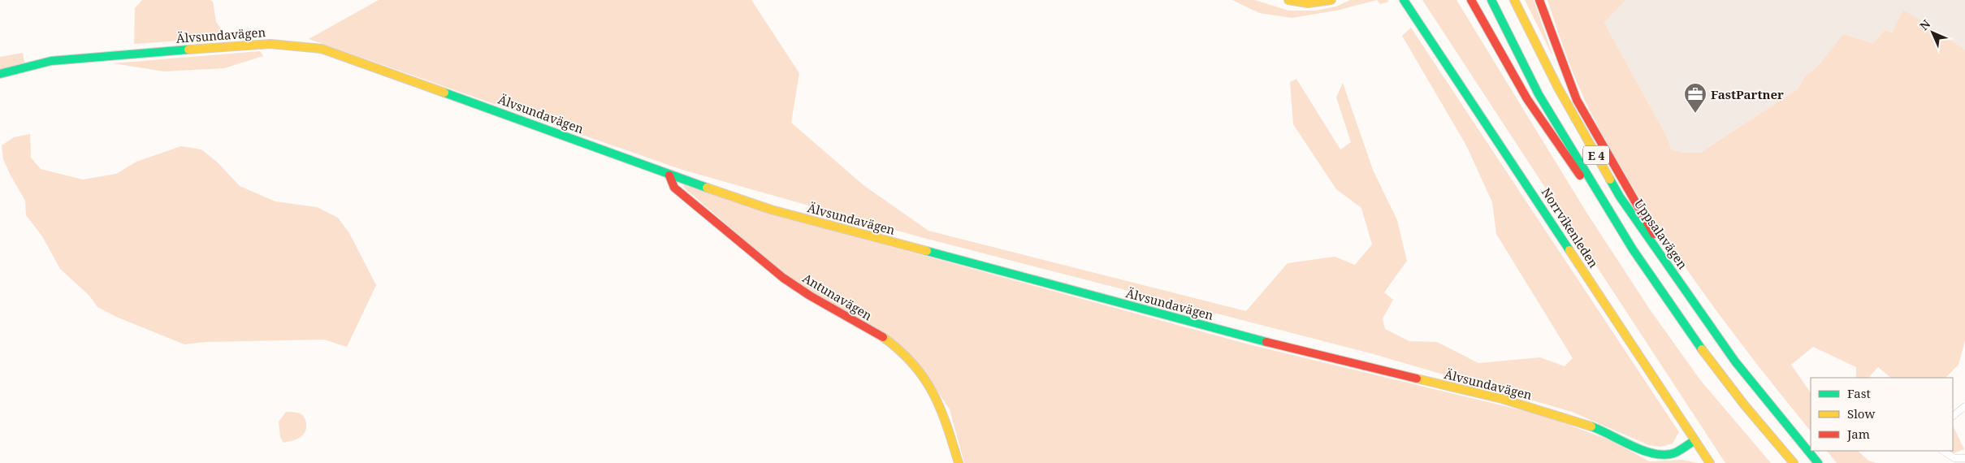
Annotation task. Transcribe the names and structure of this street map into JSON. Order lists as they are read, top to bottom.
{
  "streets": {
    "main road": [
      "Älvsundavägen",
      "E 4",
      "Norrvikenleden",
      "Uppsalavägen",
      "Antunavägen"
    ]
  },
  "crossings": [
    ["Älvsundavägen", "Norrvikenleden"],
    ["Älvsundavägen", "Antunavägen"]
  ],
  "places": {
    "office": ["FastPartner"]
  },
  "legend": ["Fast", "Slow", "Jam"],
  "north": "top left"
}
